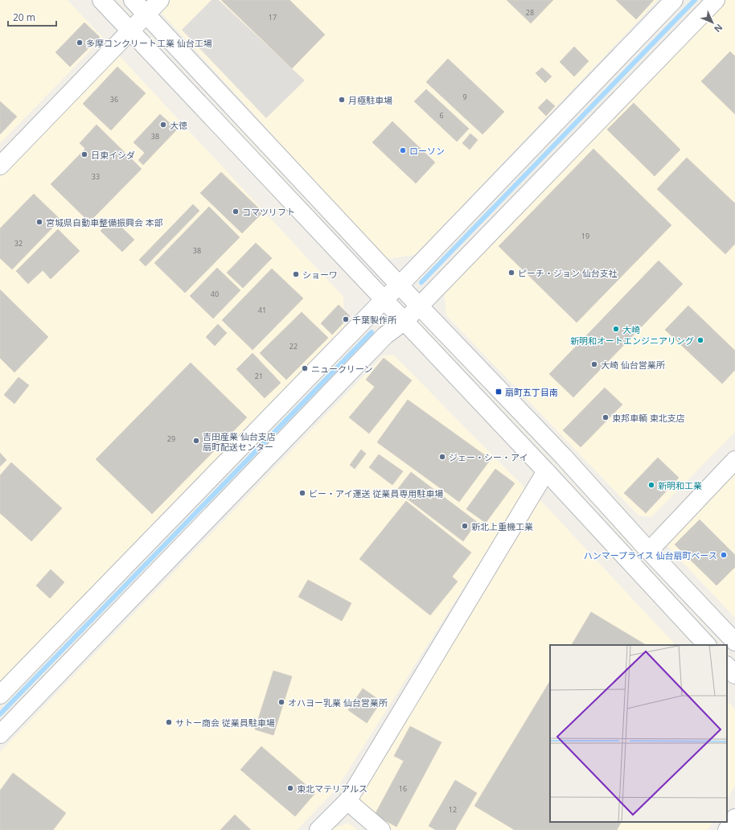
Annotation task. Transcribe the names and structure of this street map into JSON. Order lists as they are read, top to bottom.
{
  "places": {
    "other": [
      "多摩コンクリート工業 仙台工場",
      "月極駐車場",
      "大徳",
      "ローソン",
      "日東イシダ",
      "コマツリフト",
      "宮城県自動車整備振興会 本部",
      "ピーチ・ジョン 仙台支社",
      "ショーワ",
      "千葉製作所",
      "大崎",
      "新明和オートエンジニアリング",
      "大崎 仙台営業所",
      "ニュークリーン",
      "東邦車輌 東北支店",
      "吉田産業 仙台支店 扇町配送センター",
      "ジェー・シー・アイ",
      "新明和工業",
      "ビー・アイ運送 従業員専用駐車場",
      "新北上重機工業",
      "ハンマープライス 仙台扇町ベース",
      "オハヨー乳業 仙台営業所",
      "サトー商会 従業員駐車場",
      "東北マテリアルス"
    ],
    "transit": ["扇町五丁目南"]
  },
  "house_numbers": [
    "28",
    "17",
    "9",
    "36",
    "6",
    "38",
    "33",
    "19",
    "32",
    "38",
    "40",
    "41",
    "22",
    "21",
    "29",
    "16",
    "12"
  ],
  "scale_bar": "20 m",
  "north": "bottom right"
}
